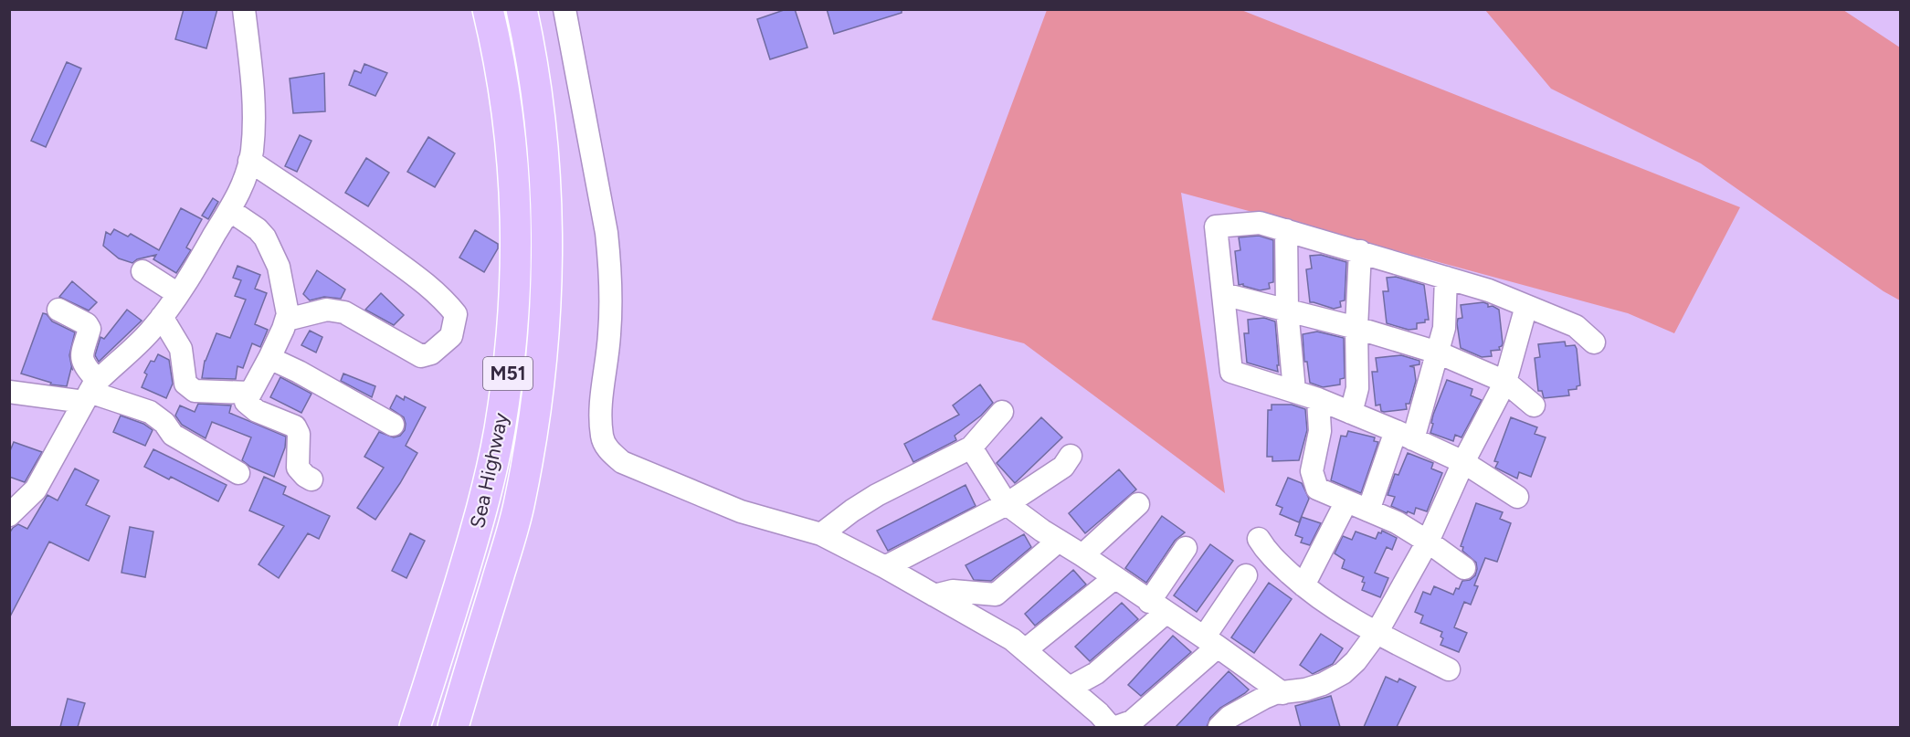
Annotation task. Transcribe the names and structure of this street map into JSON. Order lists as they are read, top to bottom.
{
  "streets": {
    "highway": ["M51", "Sea Highway"]
  }
}
